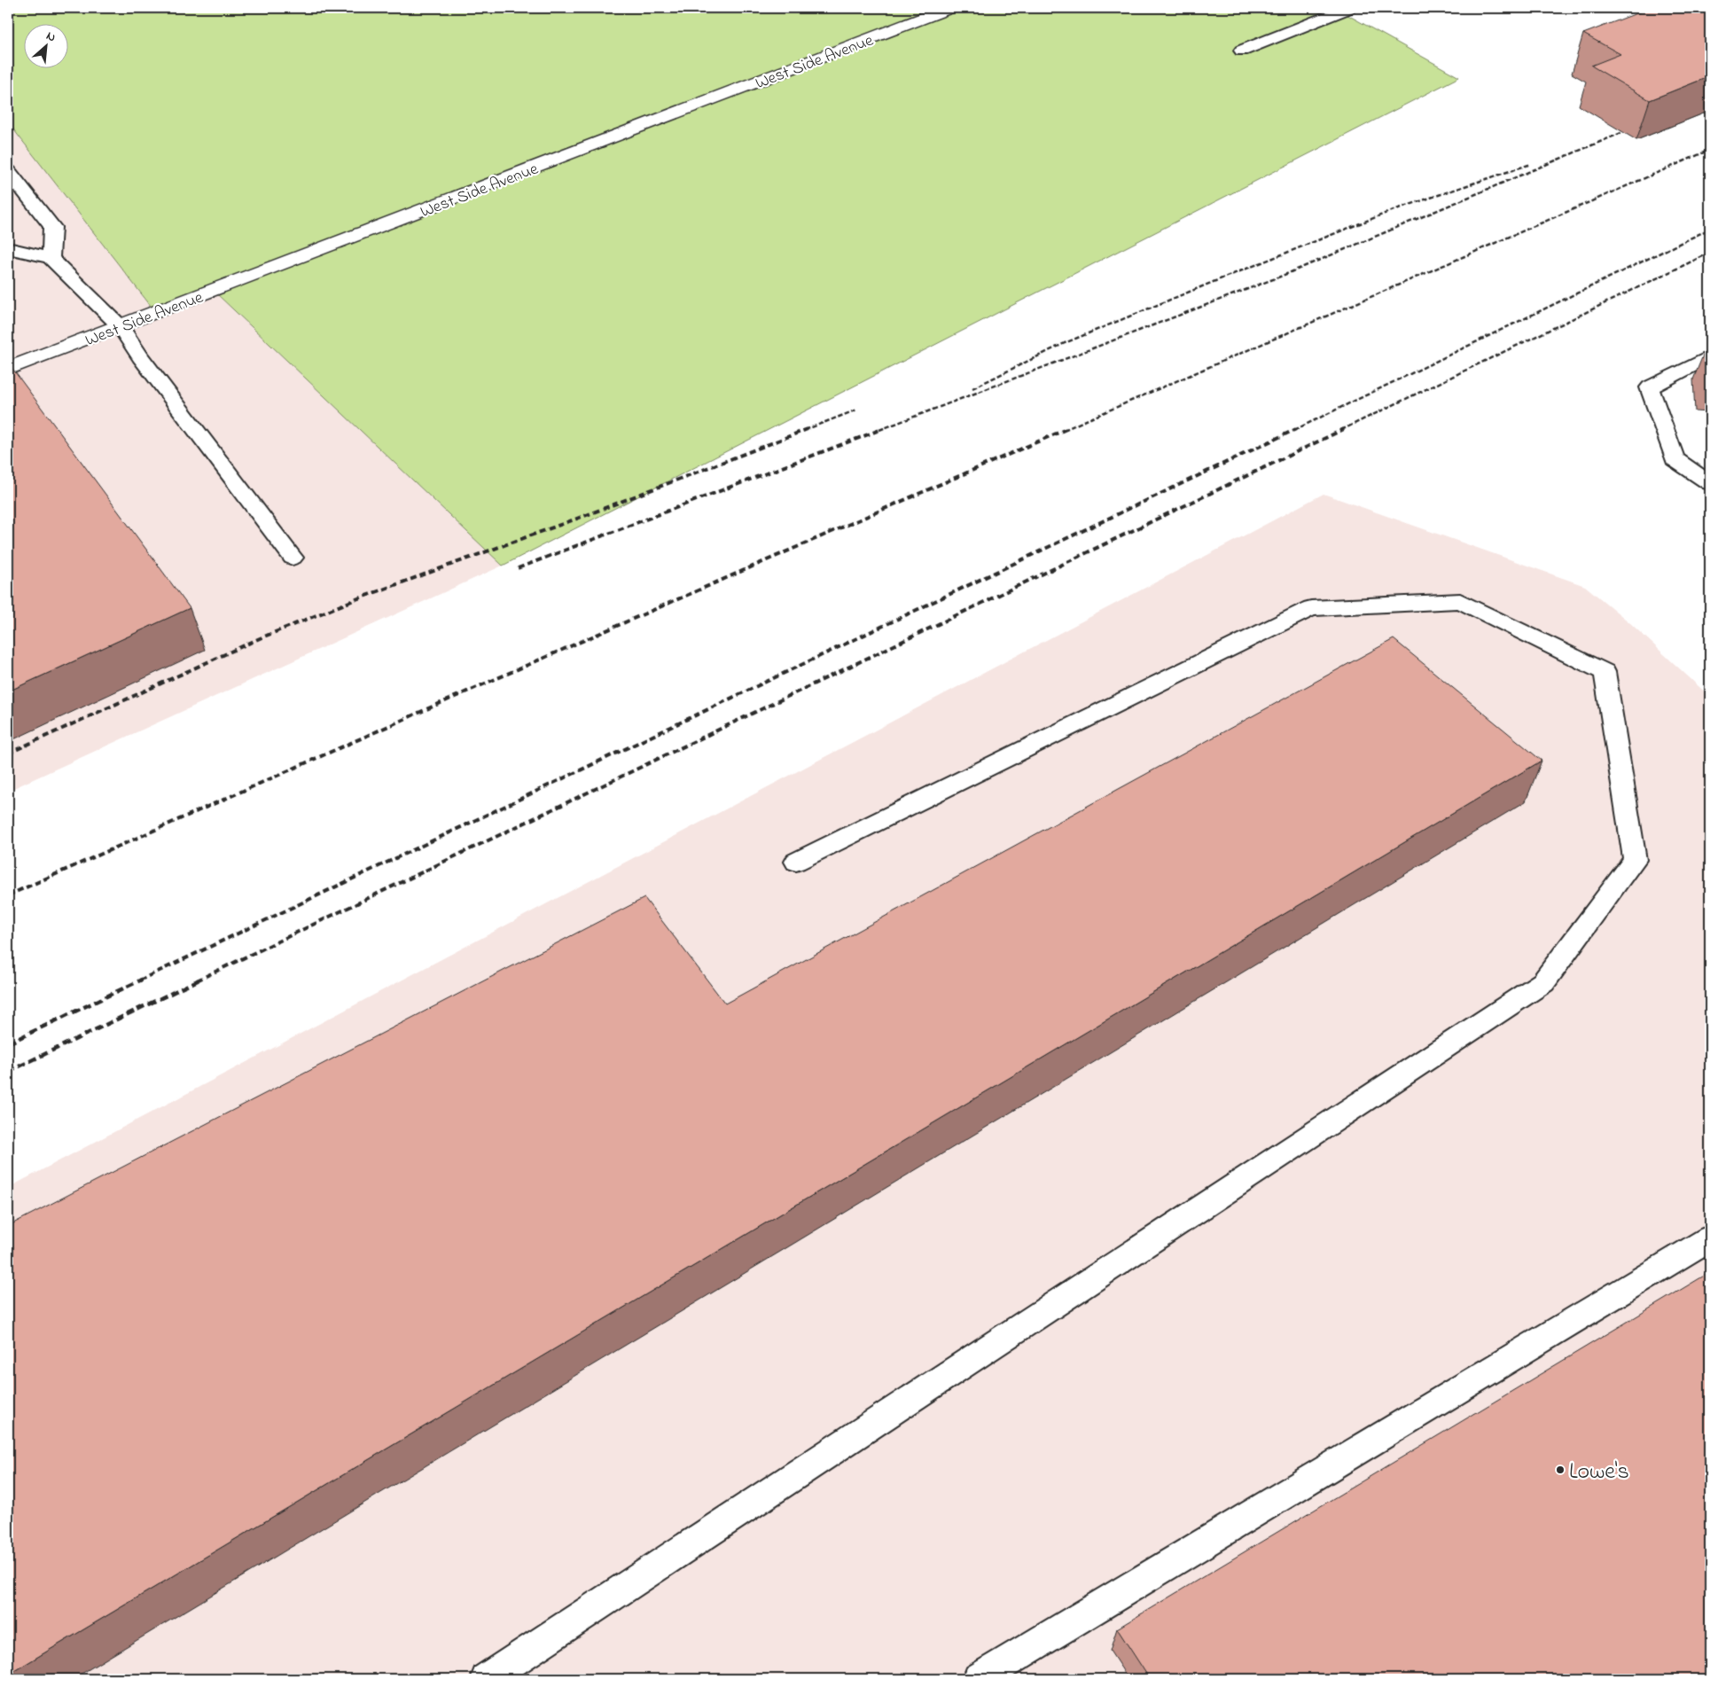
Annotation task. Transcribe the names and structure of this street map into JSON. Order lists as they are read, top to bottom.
{
  "streets": {
    "street": ["West Side Avenue"]
  },
  "places": ["Lowe's"],
  "north": "top right"
}
